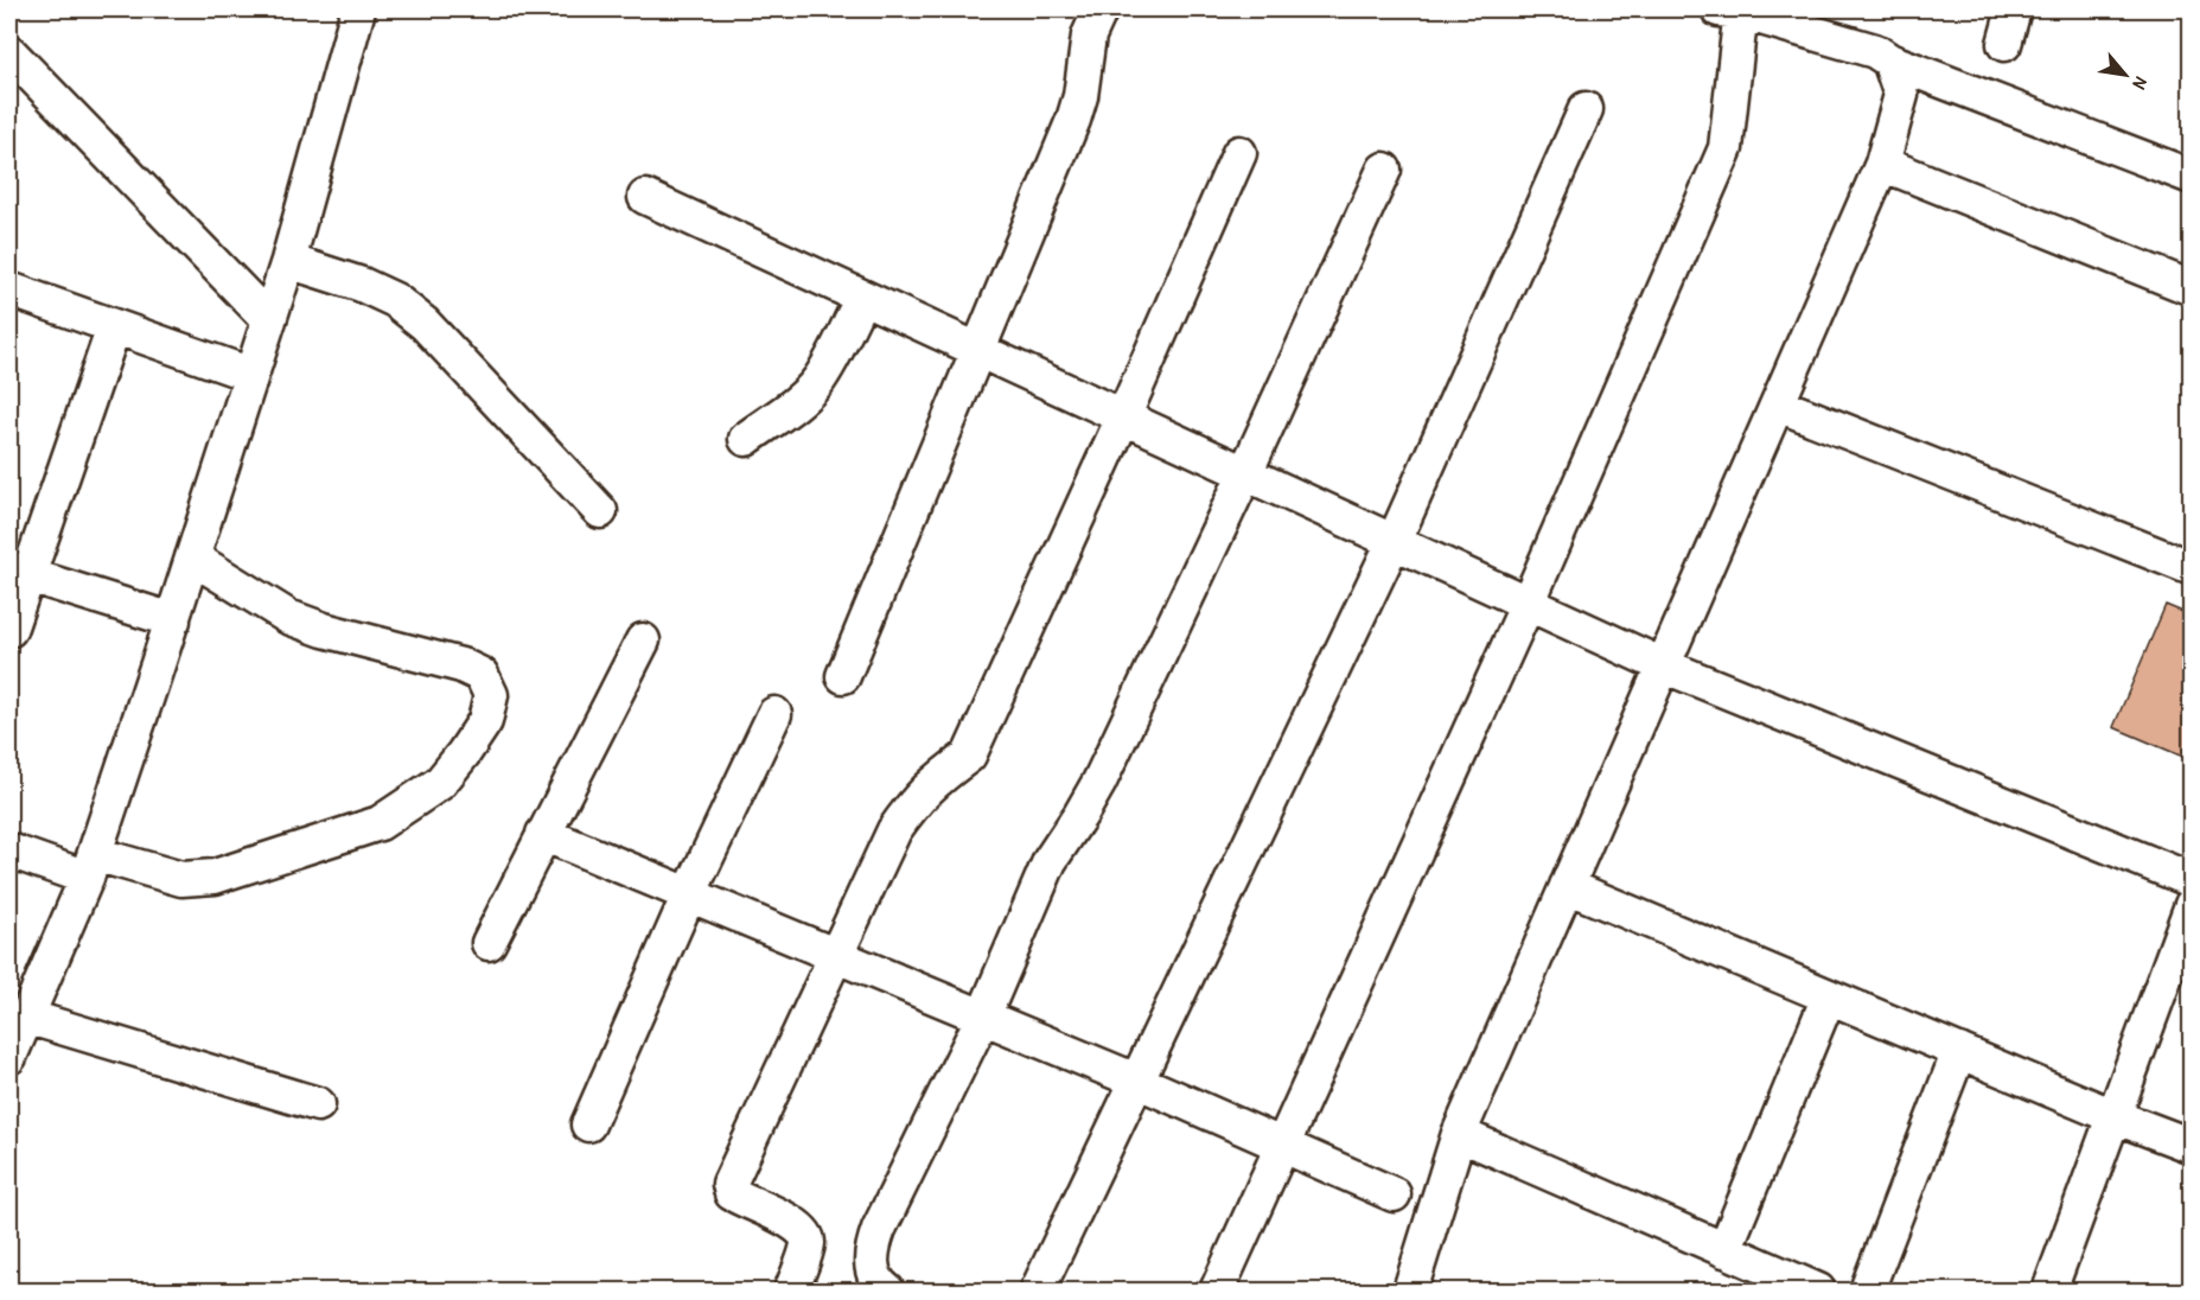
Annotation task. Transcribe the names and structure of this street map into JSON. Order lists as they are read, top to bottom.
{
  "north": "bottom right"
}
